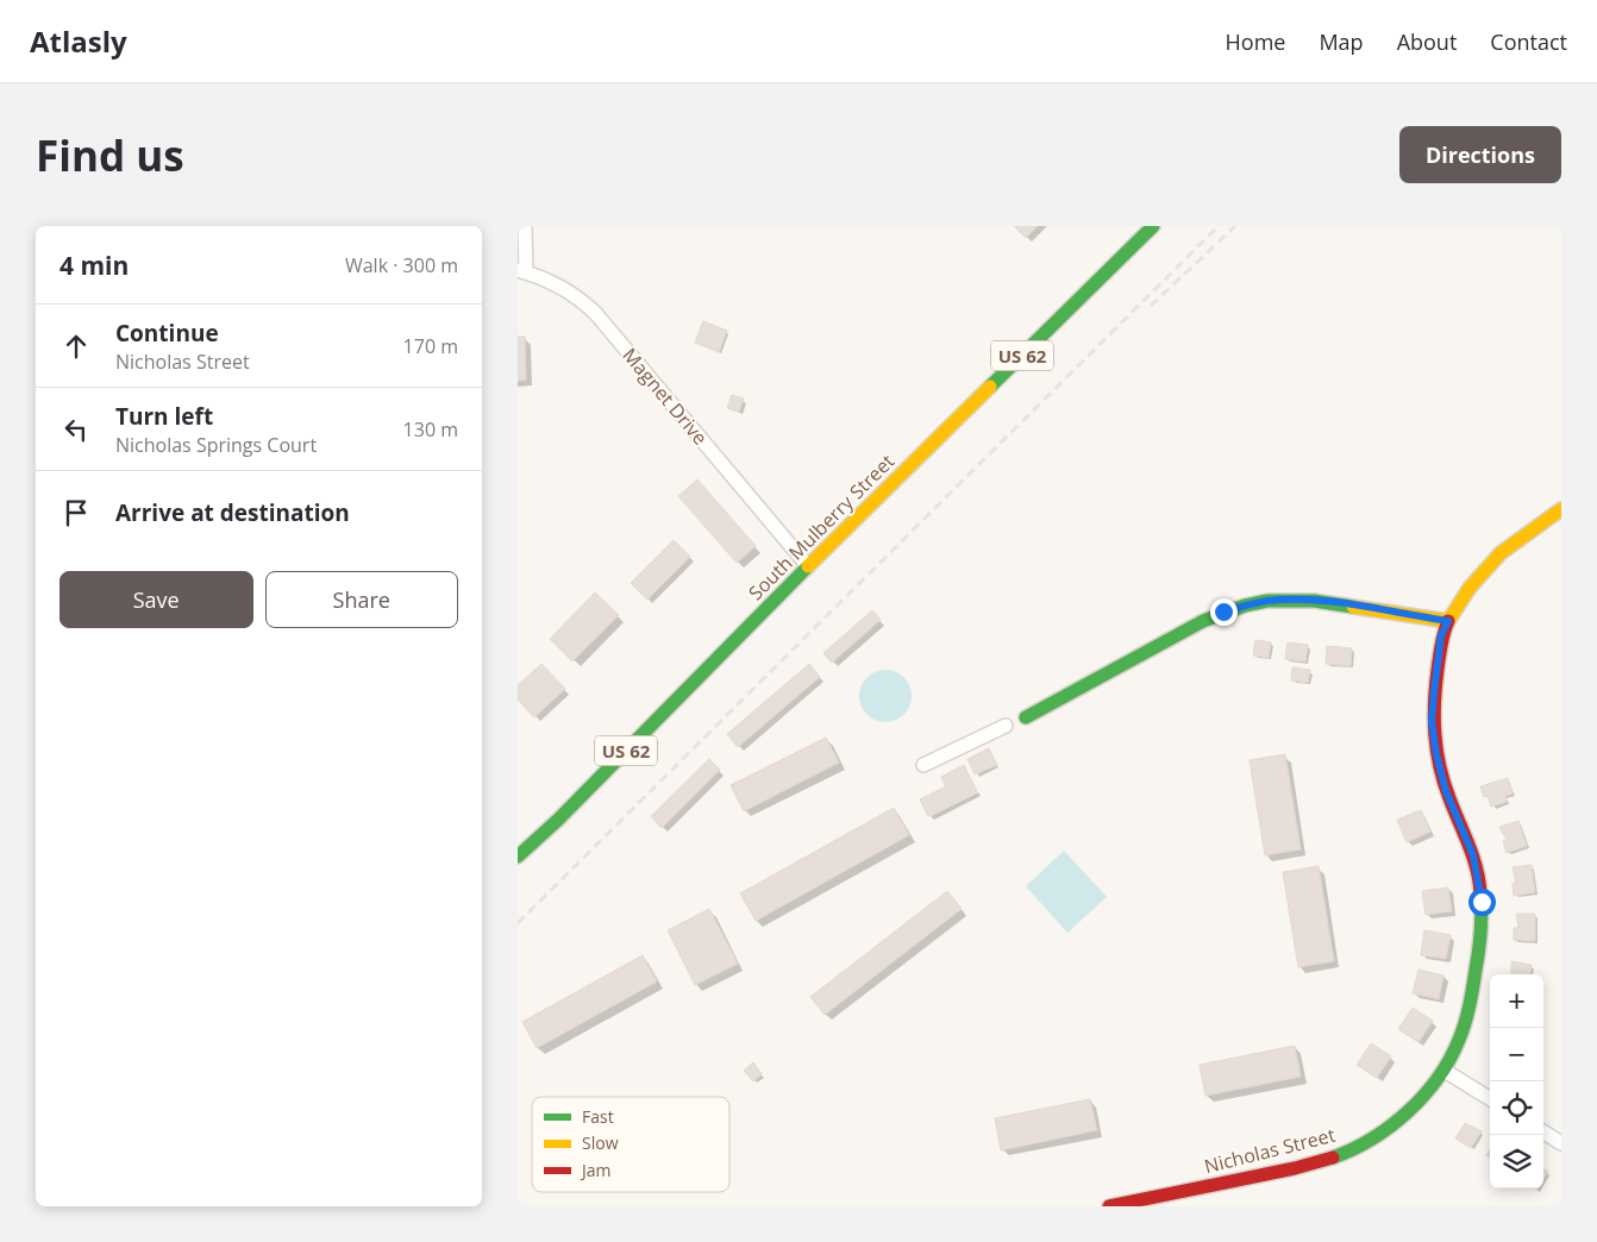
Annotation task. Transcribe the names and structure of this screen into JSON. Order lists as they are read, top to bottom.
{
  "streets": {
    "street": [
      "US 62",
      "Magnet Drive",
      "South Mulberry Street",
      "Nicholas Street"
    ]
  },
  "crossings": [
    ["Magnet Drive", "South Mulberry Street"]
  ],
  "legend": ["Fast", "Slow", "Jam"],
  "page": {
    "header": "Atlasly",
    "nav": [
      "Home",
      "Map",
      "About",
      "Contact"
    ],
    "buttons": [
      "Directions",
      ["Save", "Share"]
    ],
    "title": "Find us",
    "heading": ["4 min", "Walk · 300 m"],
    "list": [
      ["Continue", "Nicholas Street", "170 m"],
      ["Turn left", "Nicholas Springs Court", "130 m"],
      "Arrive at destination"
    ],
    "map_buttons": ["+", "−"]
  }
}
